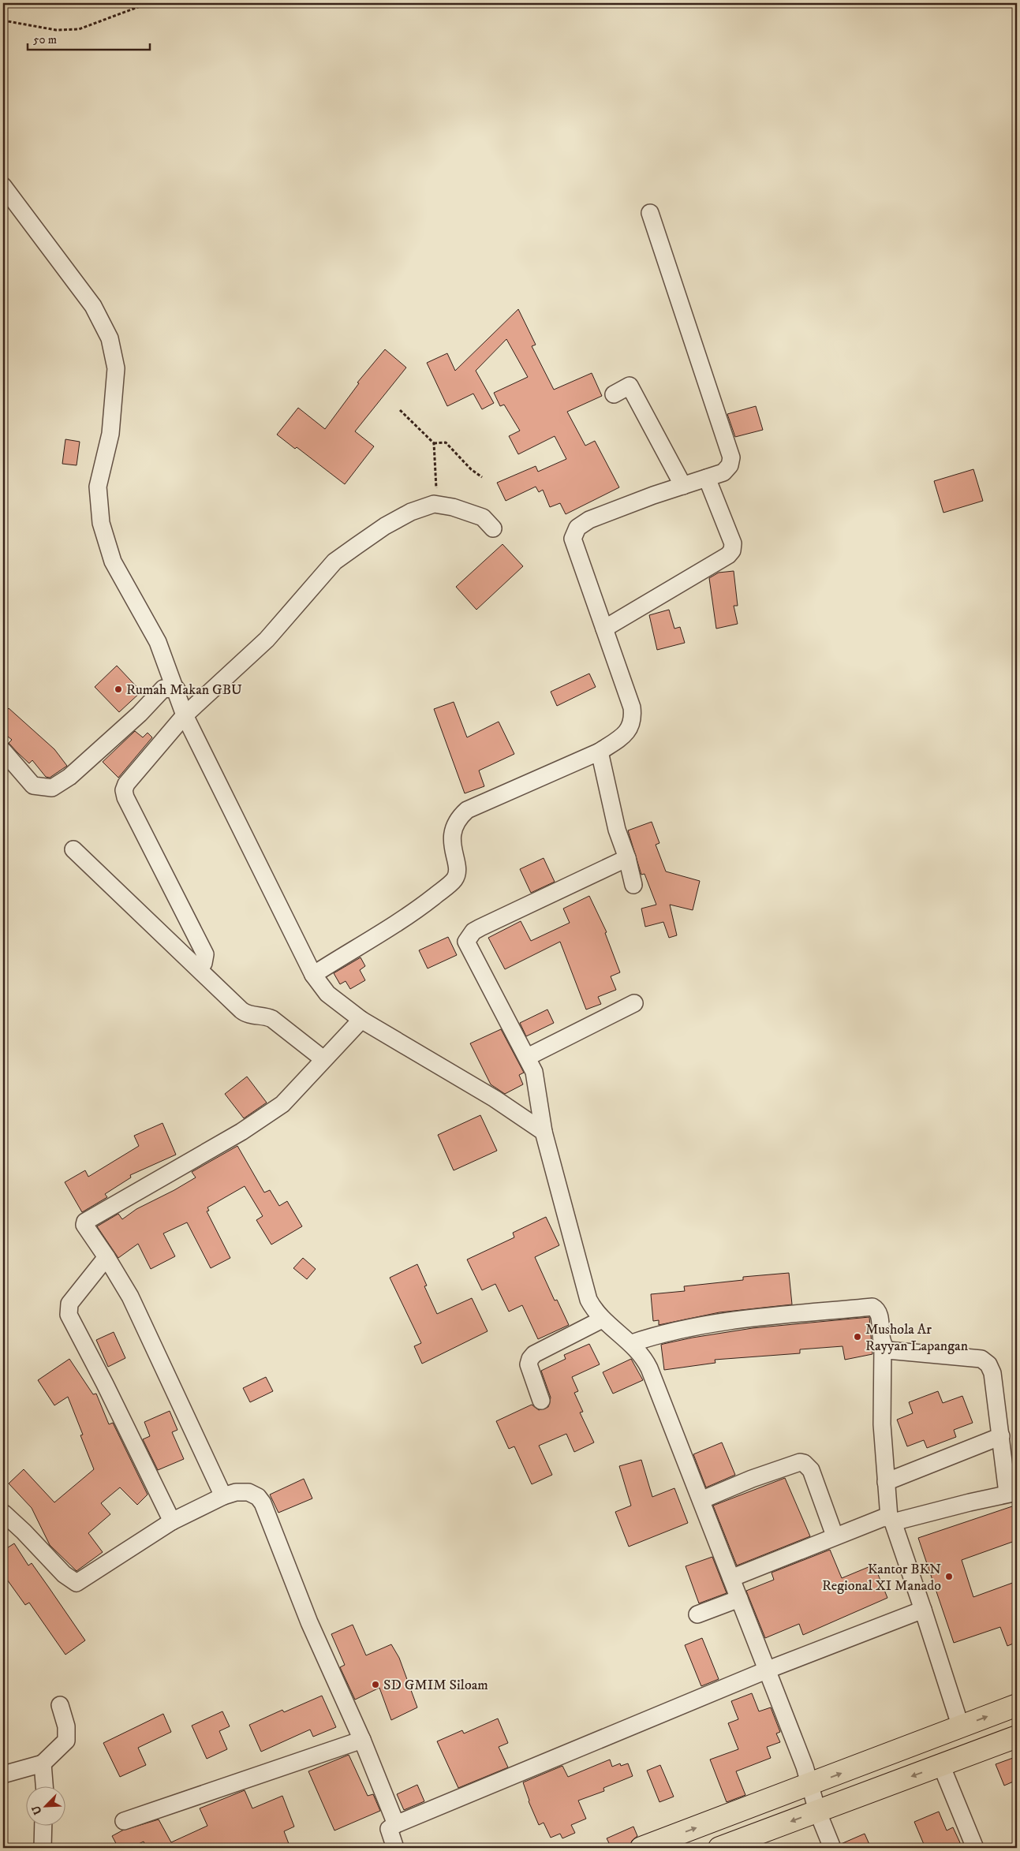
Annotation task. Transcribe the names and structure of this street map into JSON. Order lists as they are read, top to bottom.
{
  "places": [
    "Rumah Makan GBU",
    "Mushola Ar Rayyan Lapangan",
    "Kantor BKN Regional XI Manado",
    "SD GMIM Siloam"
  ],
  "scale_bar": "50 m",
  "north": "bottom left"
}
